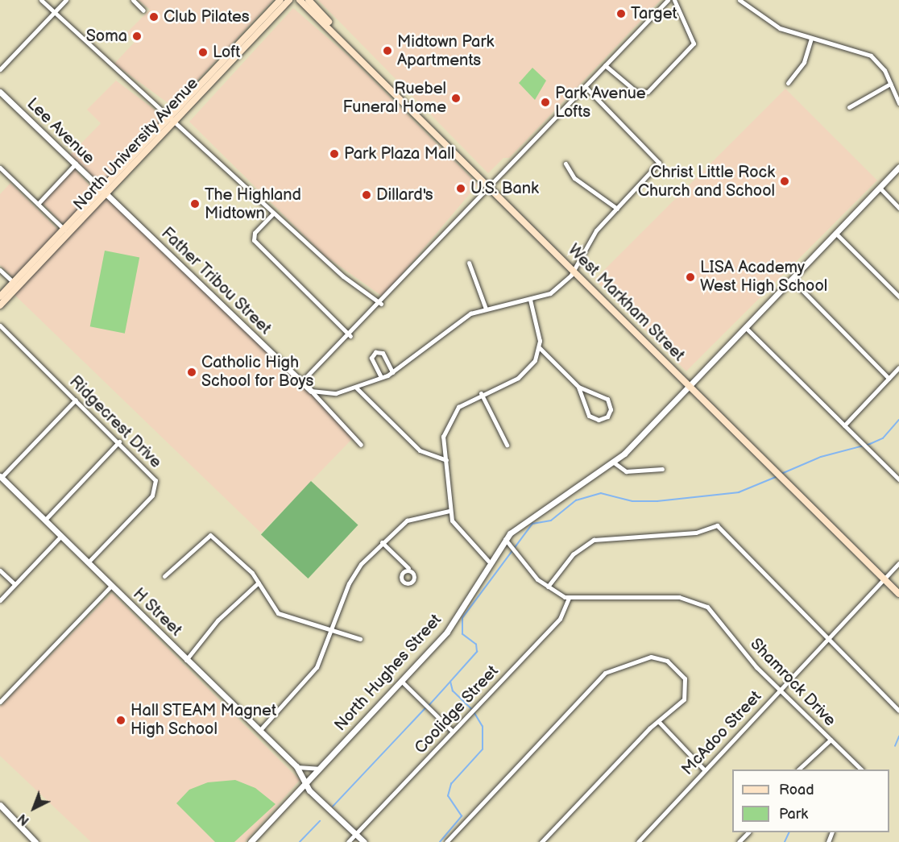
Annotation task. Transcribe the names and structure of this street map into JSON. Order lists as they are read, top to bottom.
{
  "streets": {
    "main road": ["North University Avenue", "West Markham Street"],
    "street": [
      "Lee Avenue",
      "Father Tribou Street",
      "Ridgecrest Drive",
      "H Street",
      "North Hughes Street",
      "Shamrock Drive",
      "Coolidge Street",
      "McAdoo Street"
    ]
  },
  "crossings": [
    ["Lee Avenue", "North University Avenue"],
    ["Lee Avenue", "Father Tribou Street"],
    ["North University Avenue", "Father Tribou Street"],
    ["West Markham Street", "North Hughes Street"],
    ["West Markham Street", "McAdoo Street"],
    ["Ridgecrest Drive", "H Street"],
    ["H Street", "North Hughes Street"],
    ["H Street", "Coolidge Street"],
    ["North Hughes Street", "Shamrock Drive"],
    ["Shamrock Drive", "Coolidge Street"],
    ["Shamrock Drive", "McAdoo Street"]
  ],
  "places": [
    "Target",
    "Club Pilates",
    "Soma",
    "Midtown Park Apartments",
    "Loft",
    "Ruebel Funeral Home",
    "Park Avenue Lofts",
    "Park Plaza Mall",
    "Christ Little Rock Church and School",
    "U.S. Bank",
    "Dillard's",
    "The Highland Midtown",
    "LISA Academy West High School",
    "Catholic High School for Boys",
    "Hall STEAM Magnet High School"
  ],
  "legend": ["Road", "Park"],
  "north": "bottom left"
}
